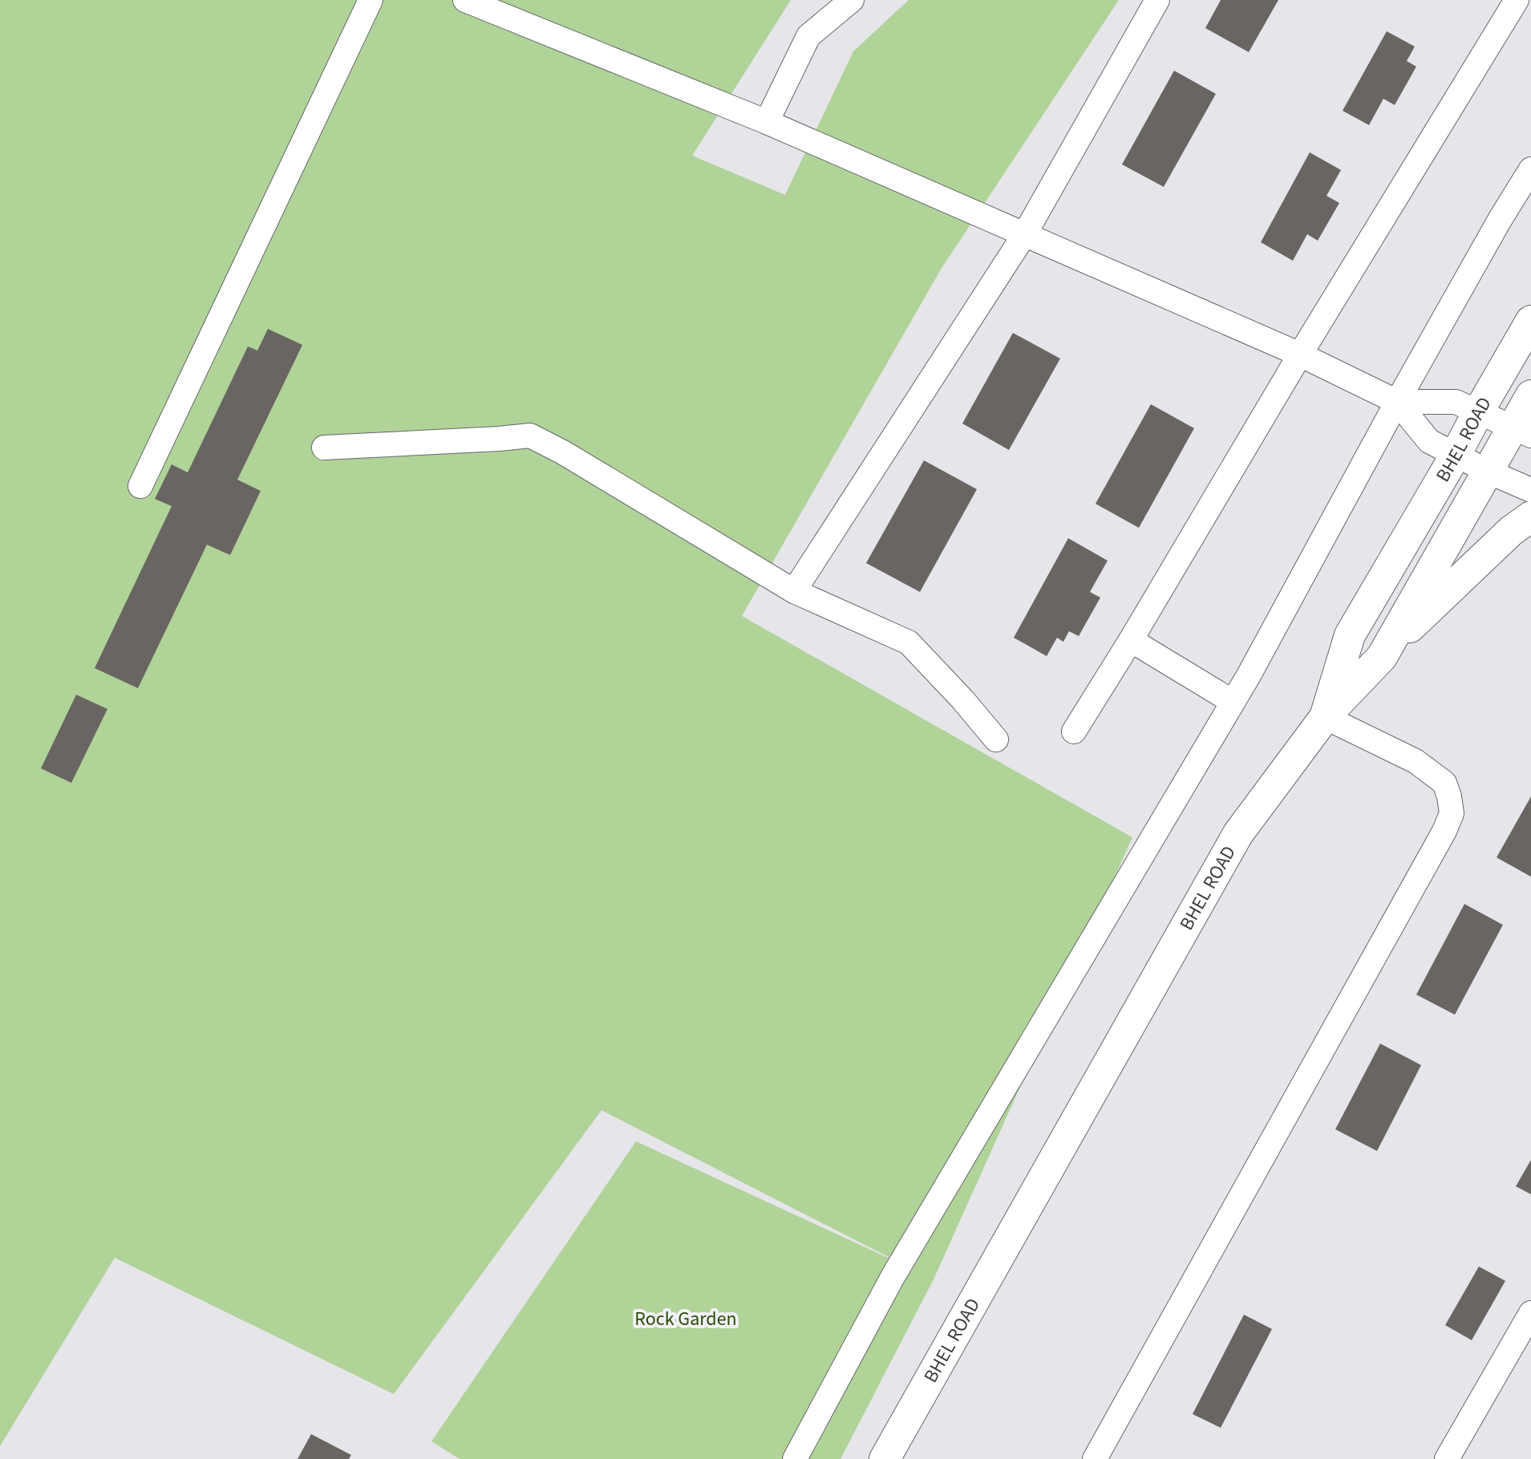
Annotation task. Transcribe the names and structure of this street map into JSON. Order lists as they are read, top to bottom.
{
  "streets": {
    "street": ["BHEL ROAD"]
  },
  "parks": ["Rock Garden"]
}
